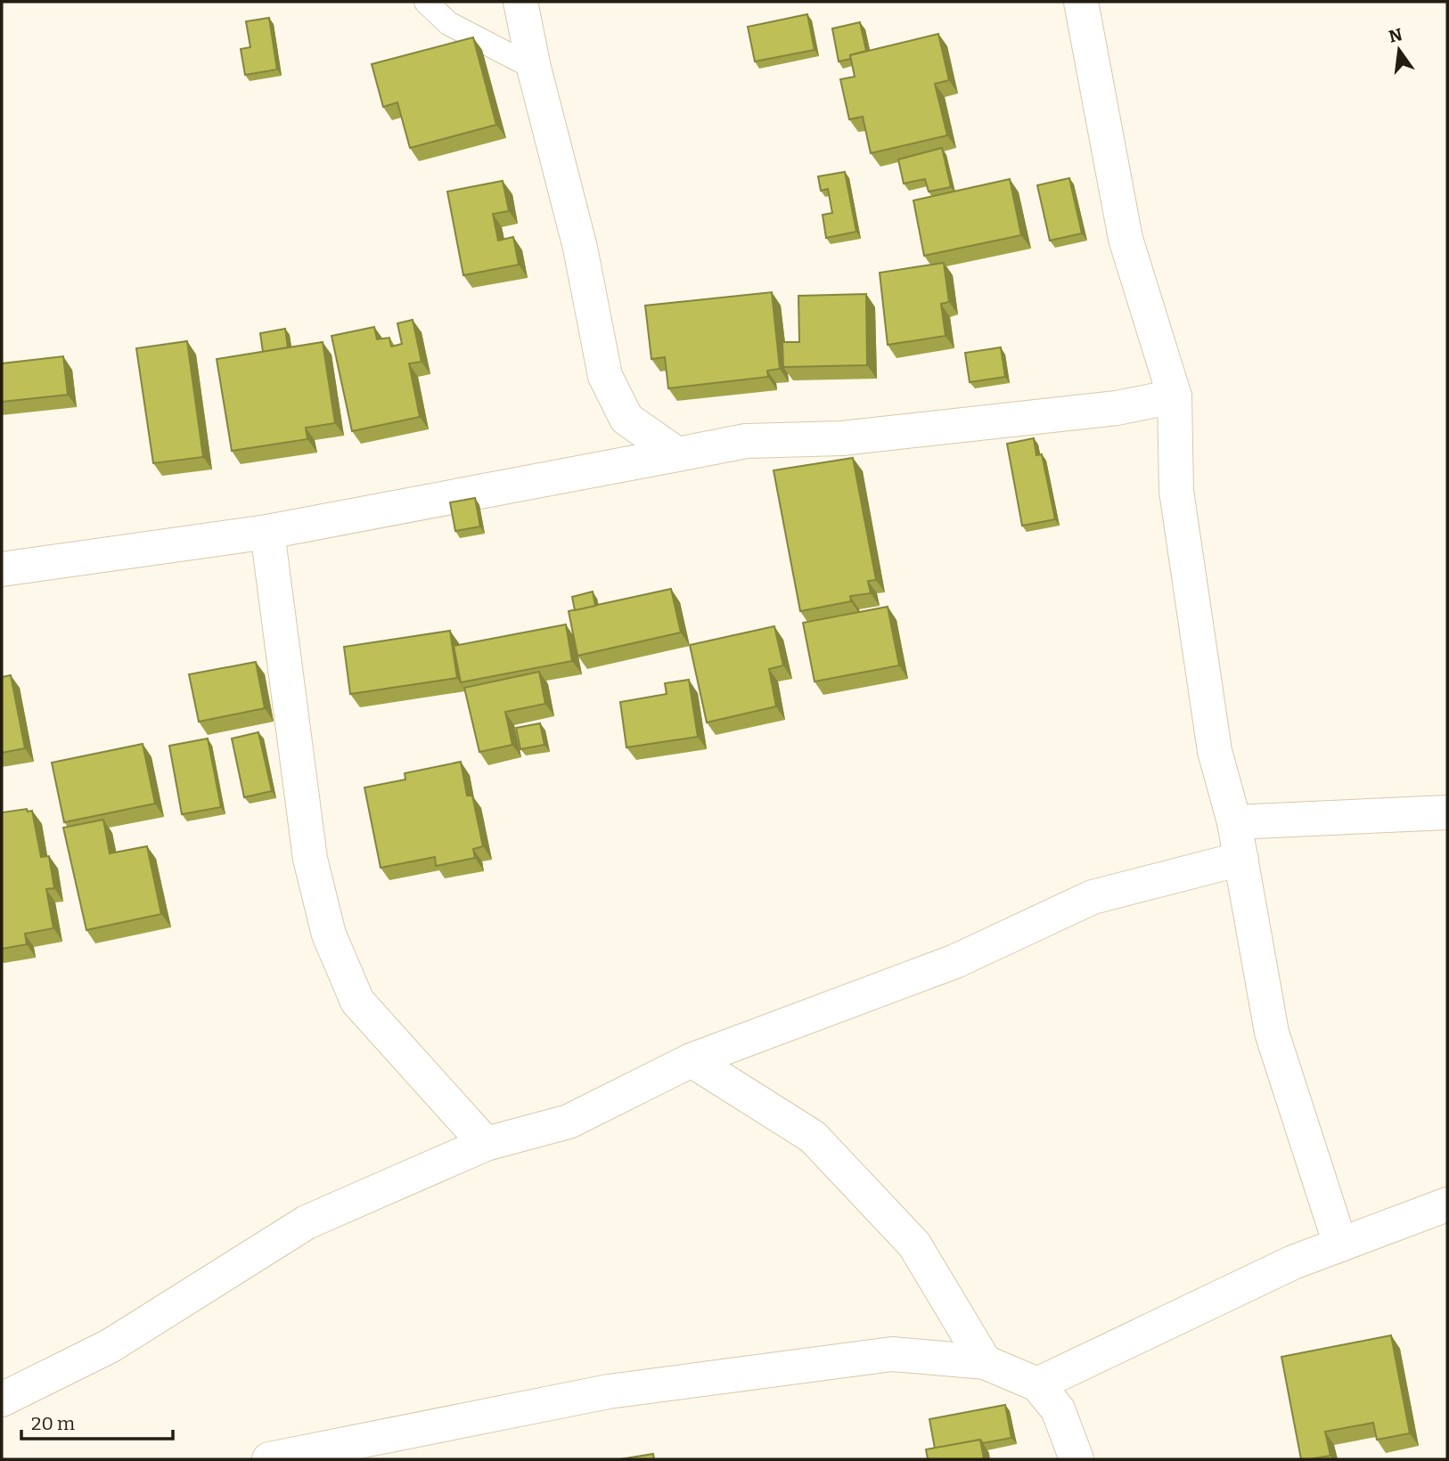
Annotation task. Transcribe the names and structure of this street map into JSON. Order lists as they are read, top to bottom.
{
  "scale_bar": "20 m",
  "north": "top"
}
